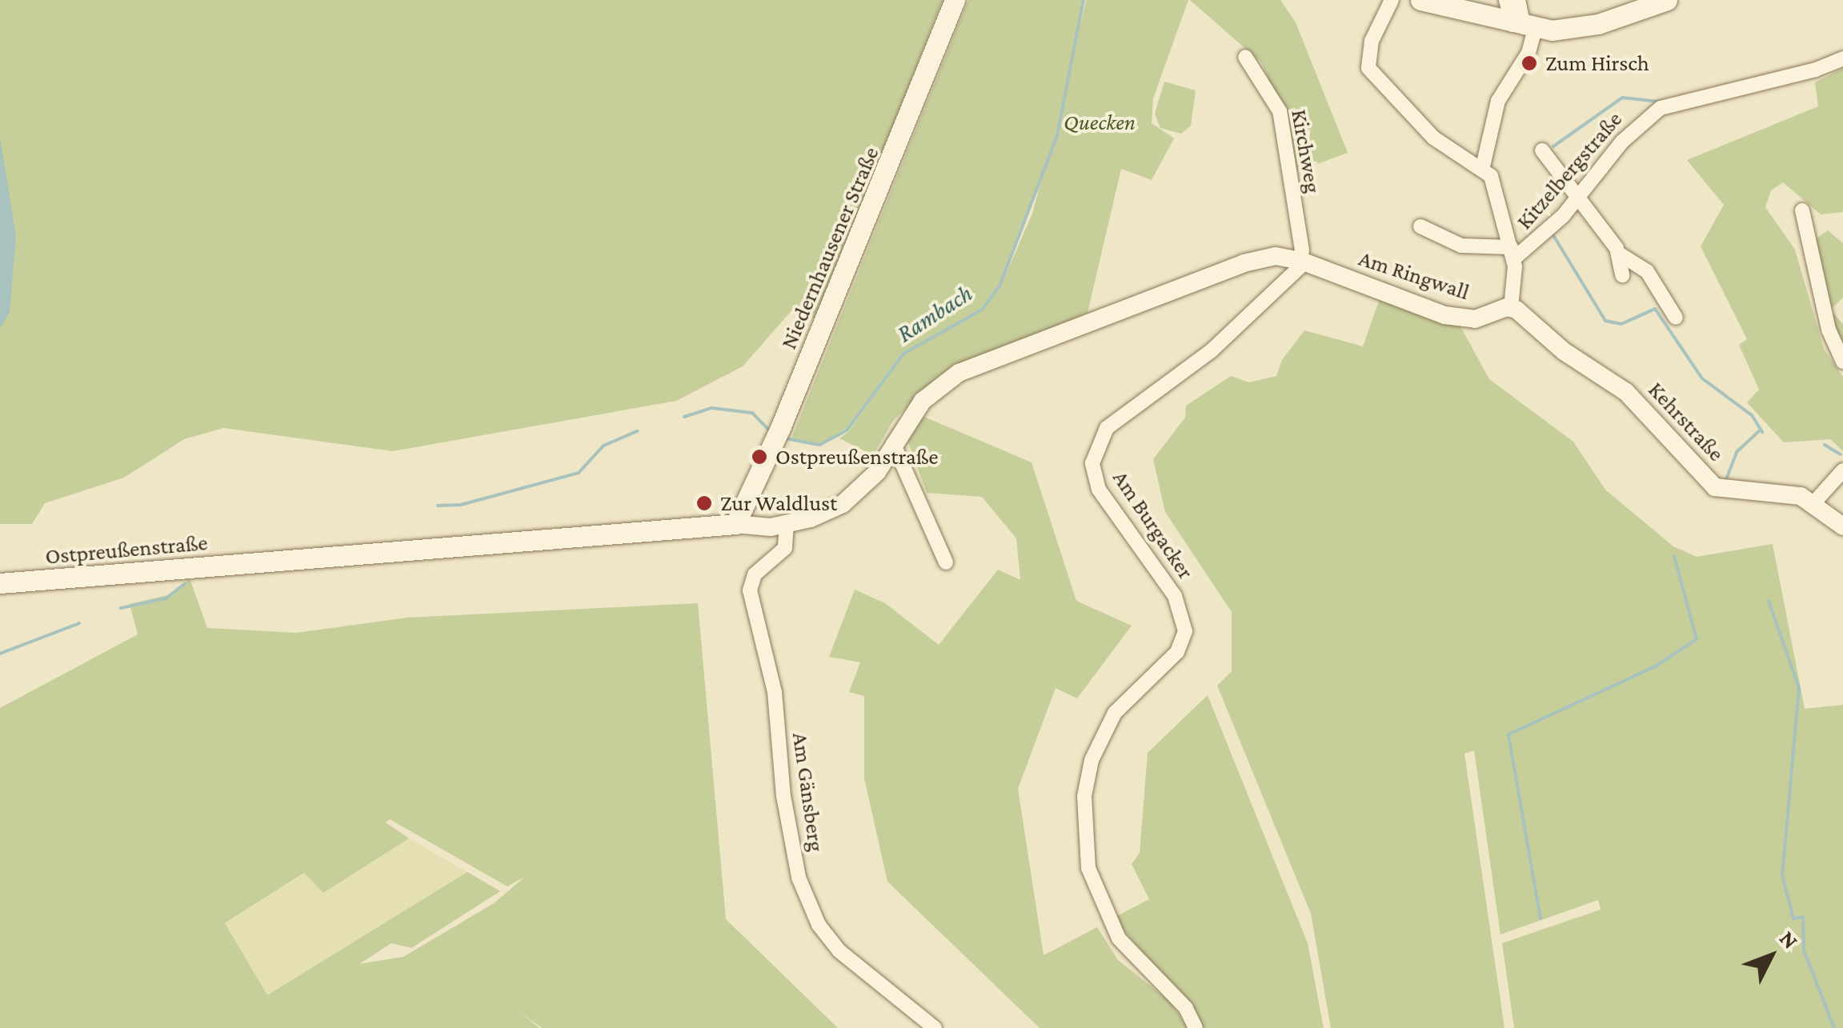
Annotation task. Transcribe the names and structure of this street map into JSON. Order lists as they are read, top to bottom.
{
  "streets": {
    "main road": ["Niedernhausener Straße", "Ostpreußenstraße"],
    "street": [
      "Kirchweg",
      "Kitzelbergstraße",
      "Am Ringwall",
      "Kehrstraße",
      "Am Burgacker",
      "Am Gänsberg"
    ]
  },
  "crossings": [
    ["Kirchweg", "Am Ringwall"],
    ["Kirchweg", "Am Burgacker"],
    ["Kirchweg", "Ostpreußenstraße"],
    ["Niedernhausener Straße", "Ostpreußenstraße"],
    ["Am Ringwall", "Kehrstraße"],
    ["Am Ringwall", "Am Burgacker"],
    ["Am Ringwall", "Ostpreußenstraße"],
    ["Am Burgacker", "Ostpreußenstraße"],
    ["Ostpreußenstraße", "Am Gänsberg"]
  ],
  "water": ["Rambach"],
  "parks": ["Quecken"],
  "places": ["Zum Hirsch", "Ostpreußenstraße", "Zur Waldlust"],
  "north": "top right"
}
